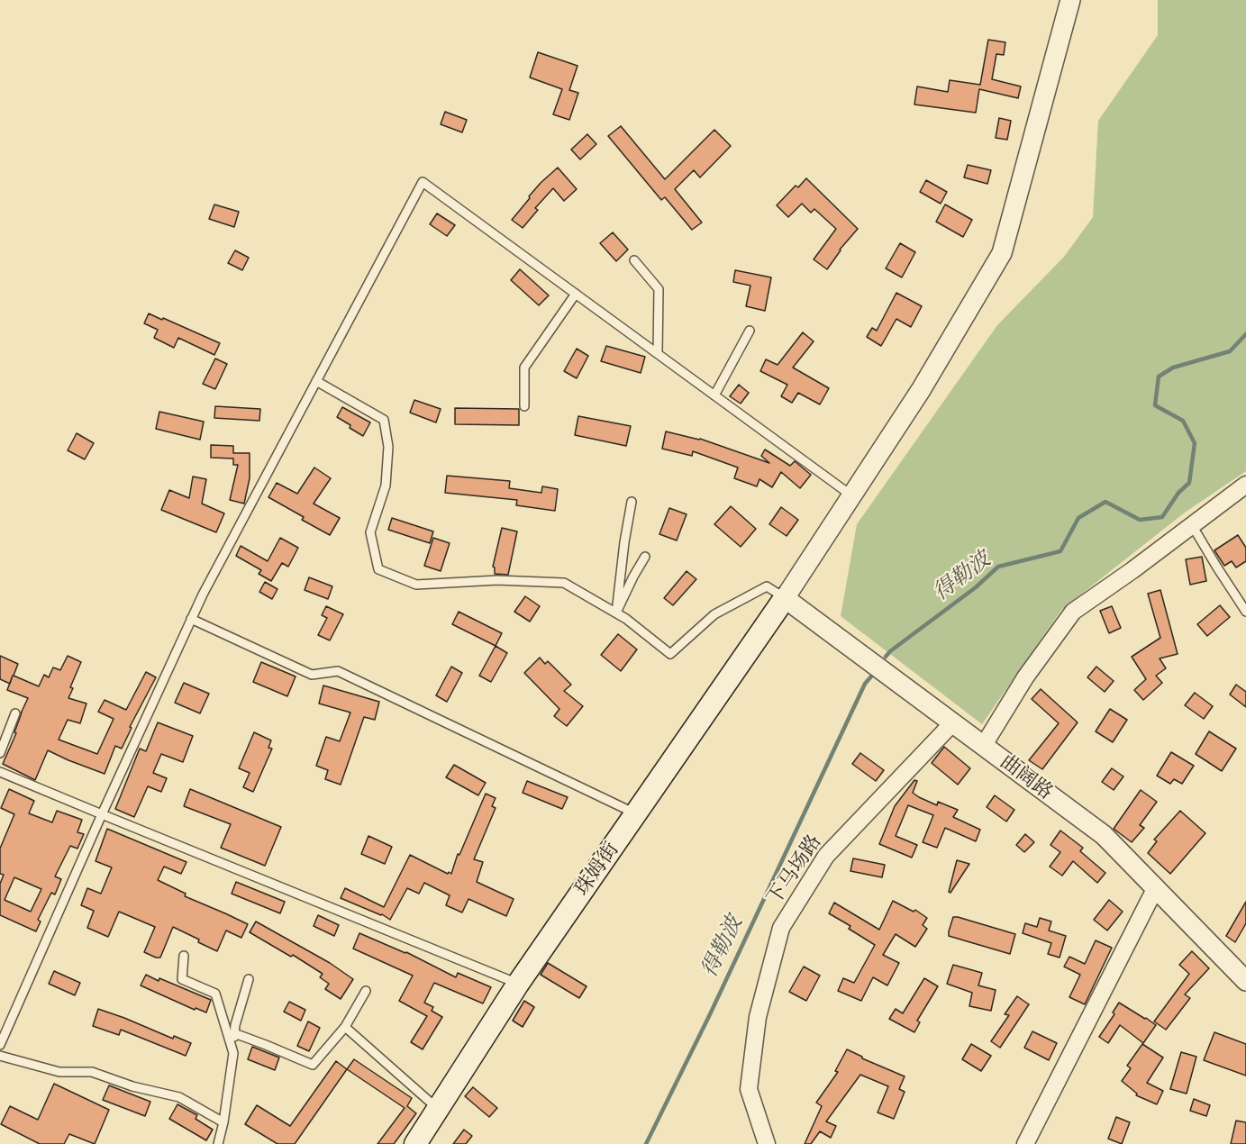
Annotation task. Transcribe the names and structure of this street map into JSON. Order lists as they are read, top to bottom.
{
  "streets": {
    "main road": ["珠姆街"],
    "street": ["曲阔路", "下马场路"]
  },
  "crossings": [
    ["曲阔路", "珠姆街"],
    ["曲阔路", "下马场路"]
  ],
  "water": ["得勒波"]
}
